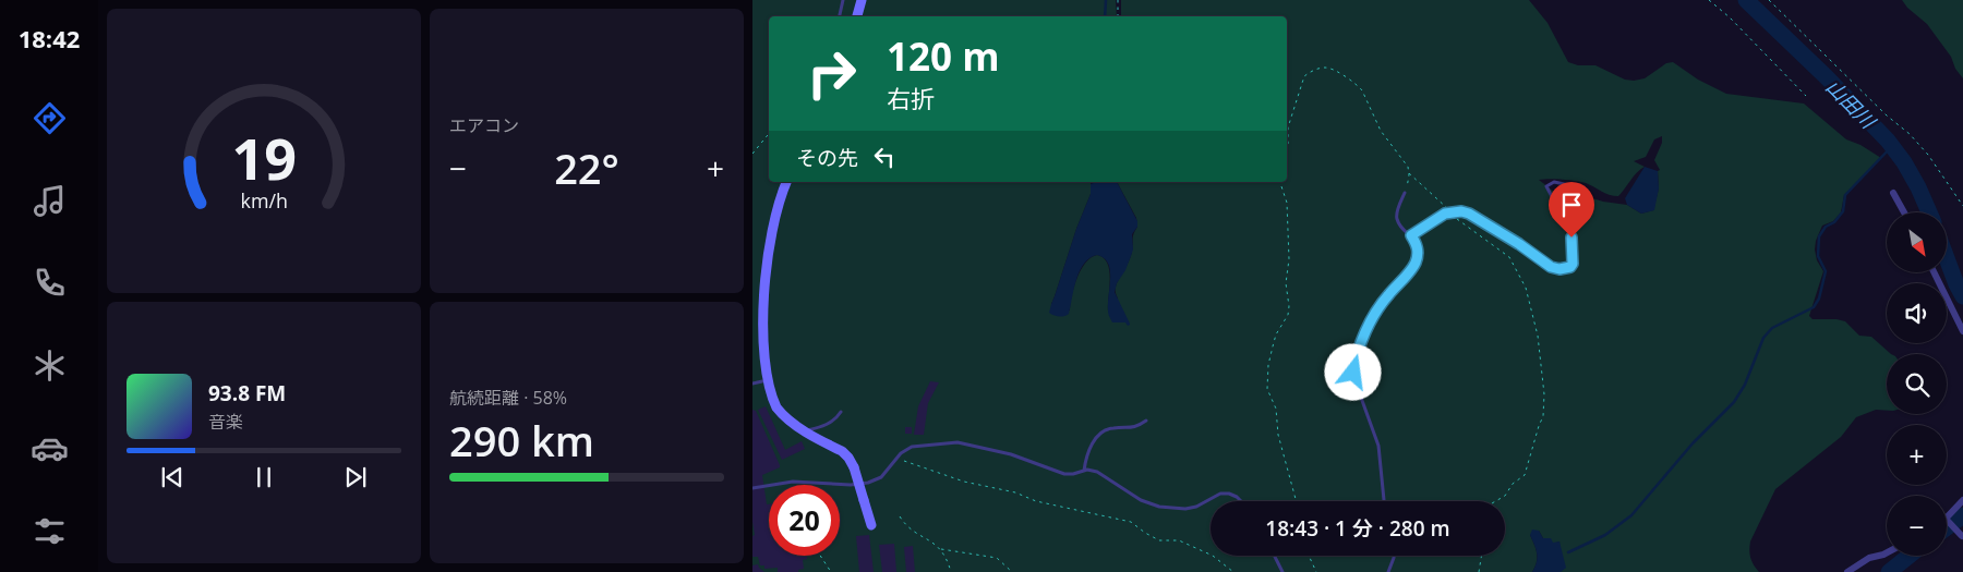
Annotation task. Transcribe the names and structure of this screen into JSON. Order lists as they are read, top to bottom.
{
  "water": ["山田川"],
  "north": "bottom right",
  "page": {
    "tabs": "18:42",
    "tile": [
      "エアコン",
      ["航続距離 · 58%", "290 km"]
    ],
    "turn": ["120 m", "右折"],
    "then": "その先",
    "heat": ["−", "22°", "+"],
    "map_buttons": ["+", "−"],
    "song": ["93.8 FM", "音楽"],
    "limit": "20",
    "trip": "18:43 · 1 分 · 280 m",
    "gauge": ["19", "km/h"]
  }
}
